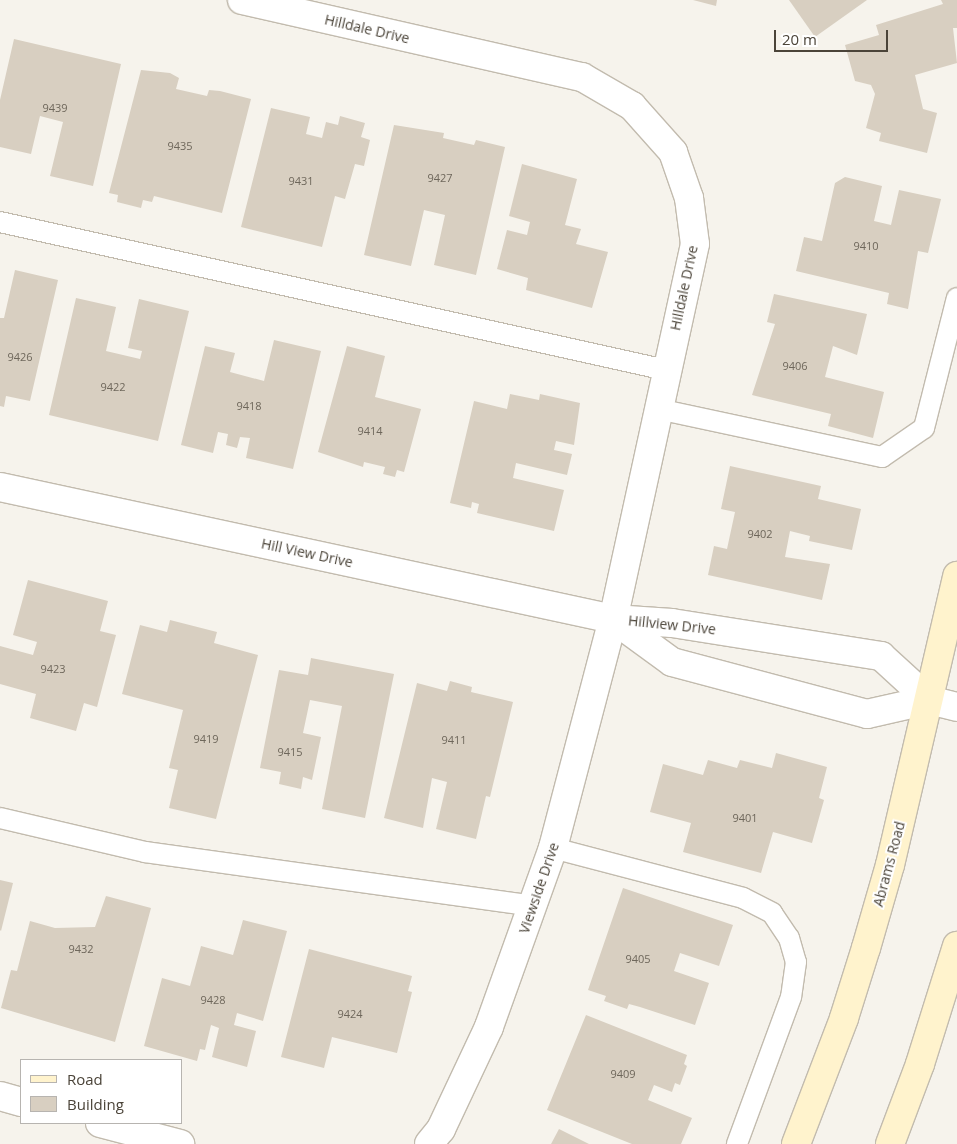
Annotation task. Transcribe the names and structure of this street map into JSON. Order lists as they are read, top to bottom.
{
  "streets": {
    "main road": ["Abrams Road"],
    "street": [
      "Hilldale Drive",
      "Hill View Drive",
      "Hillview Drive",
      "Viewside Drive"
    ]
  },
  "crossings": [
    ["Hilldale Drive", "Hill View Drive"],
    ["Hilldale Drive", "Hillview Drive"],
    ["Hilldale Drive", "Viewside Drive"],
    ["Hill View Drive", "Hillview Drive"],
    ["Hill View Drive", "Viewside Drive"],
    ["Hillview Drive", "Abrams Road"],
    ["Hillview Drive", "Viewside Drive"]
  ],
  "house_numbers": [
    "9439",
    "9435",
    "9427",
    "9431",
    "9410",
    "9426",
    "9406",
    "9422",
    "9418",
    "9414",
    "9402",
    "9423",
    "9419",
    "9411",
    "9415",
    "9401",
    "9432",
    "9405",
    "9428",
    "9424",
    "9409"
  ],
  "legend": ["Road", "Building"],
  "scale_bar": "20 m"
}
